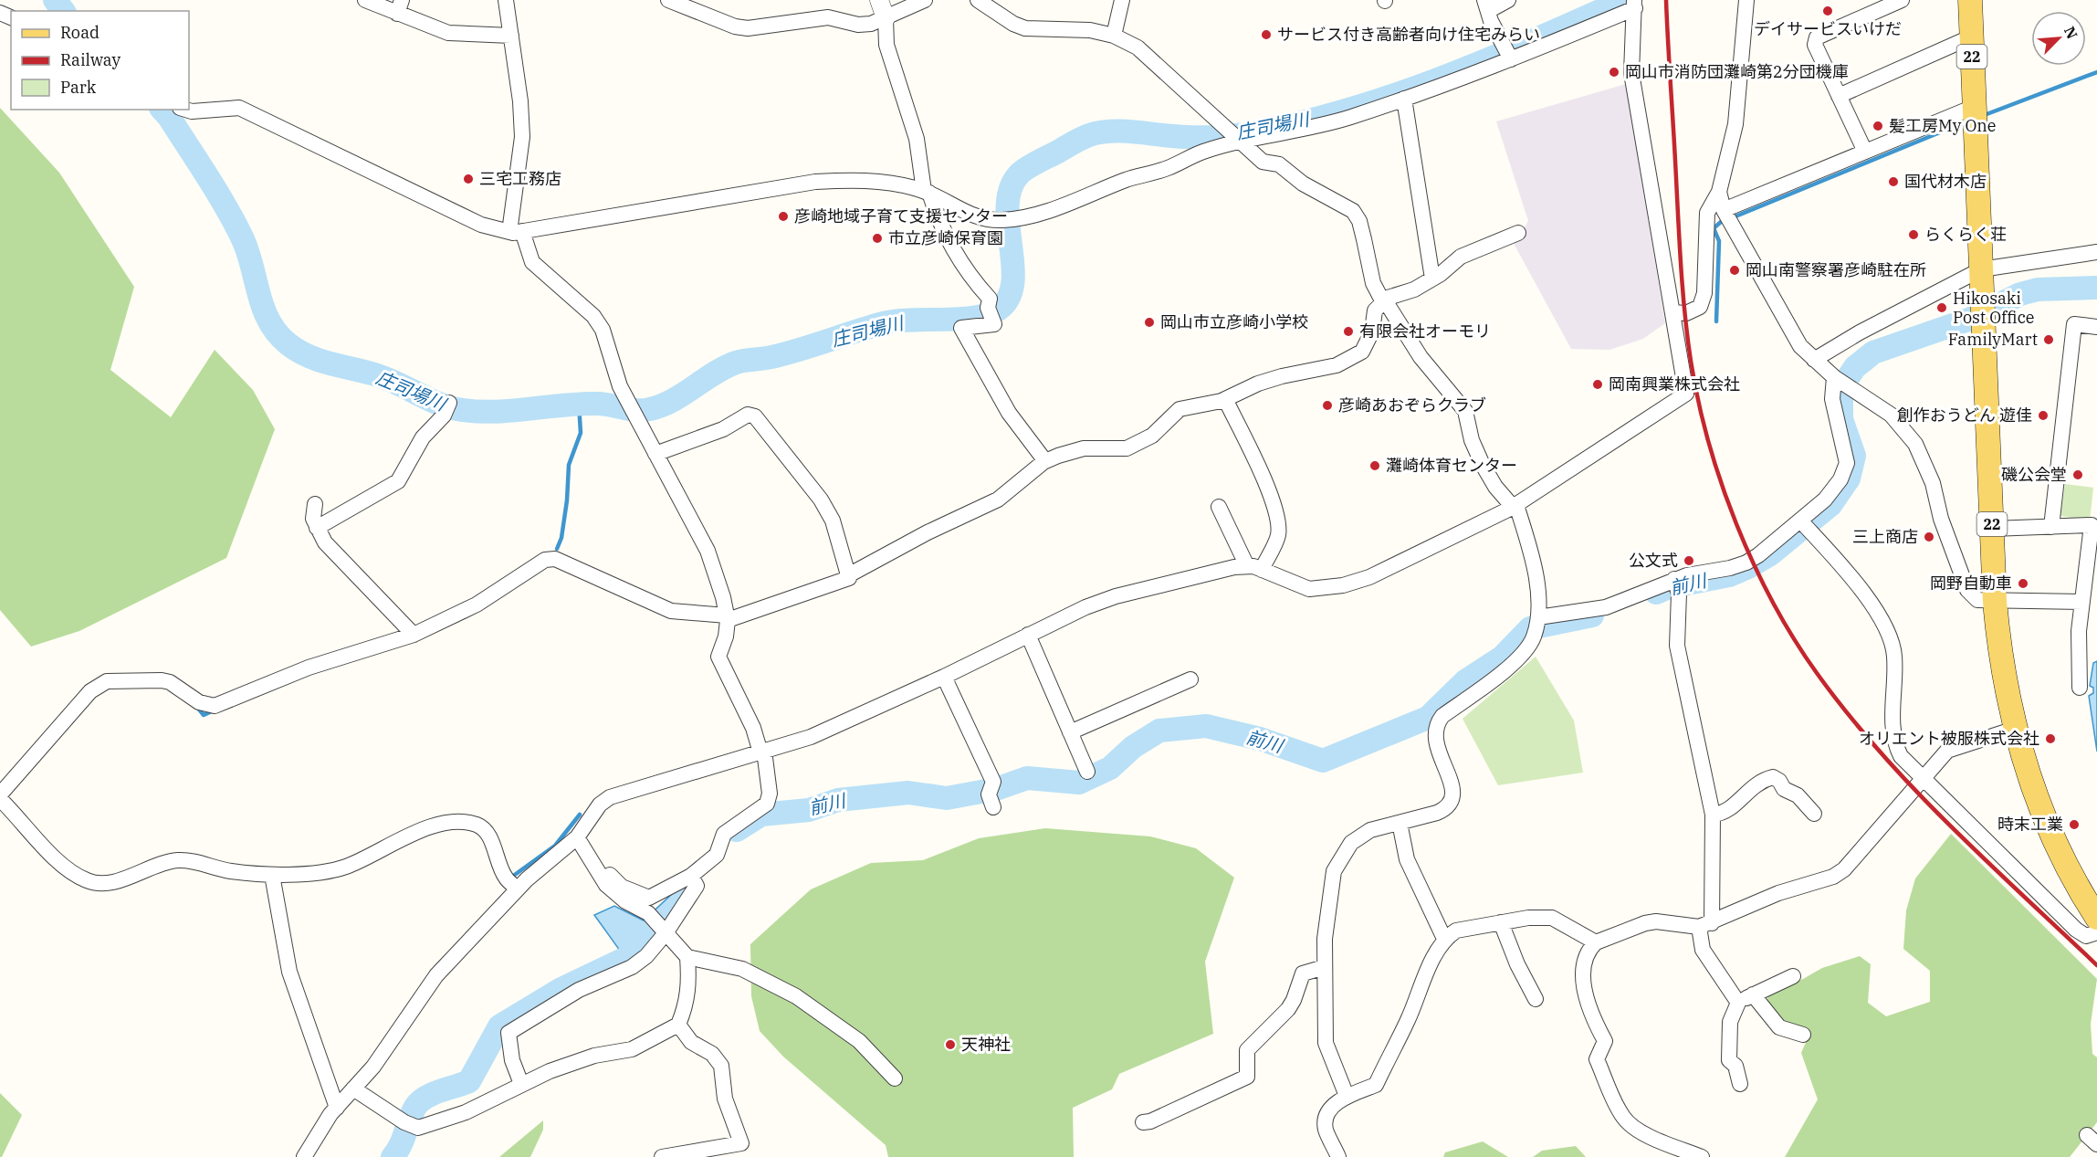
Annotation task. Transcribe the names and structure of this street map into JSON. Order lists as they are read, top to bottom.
{
  "streets": {
    "main road": ["22"]
  },
  "water": ["庄司場川", "前川"],
  "places": [
    "デイサービスいけだ",
    "サービス付き高齢者向け住宅みらい",
    "岡山市消防団灘崎第2分団機庫",
    "髪工房My One",
    "三宅工務店",
    "国代材木店",
    "彦崎地域子育て支援センター",
    "らくらく荘",
    "市立彦崎保育園",
    "岡山南警察署彦崎駐在所",
    "Hikosaki Post Office",
    "岡山市立彦崎小学校",
    "有限会社オーモリ",
    "FamilyMart",
    "岡南興業株式会社",
    "彦崎あおぞらクラブ",
    "創作おうどん 遊佳",
    "灘崎体育センター",
    "磯公会堂",
    "三上商店",
    "公文式",
    "岡野自動車",
    "オリエント被服株式会社",
    "時末工業",
    "天神社"
  ],
  "legend": ["Road", "Railway", "Park"],
  "north": "top right"
}
